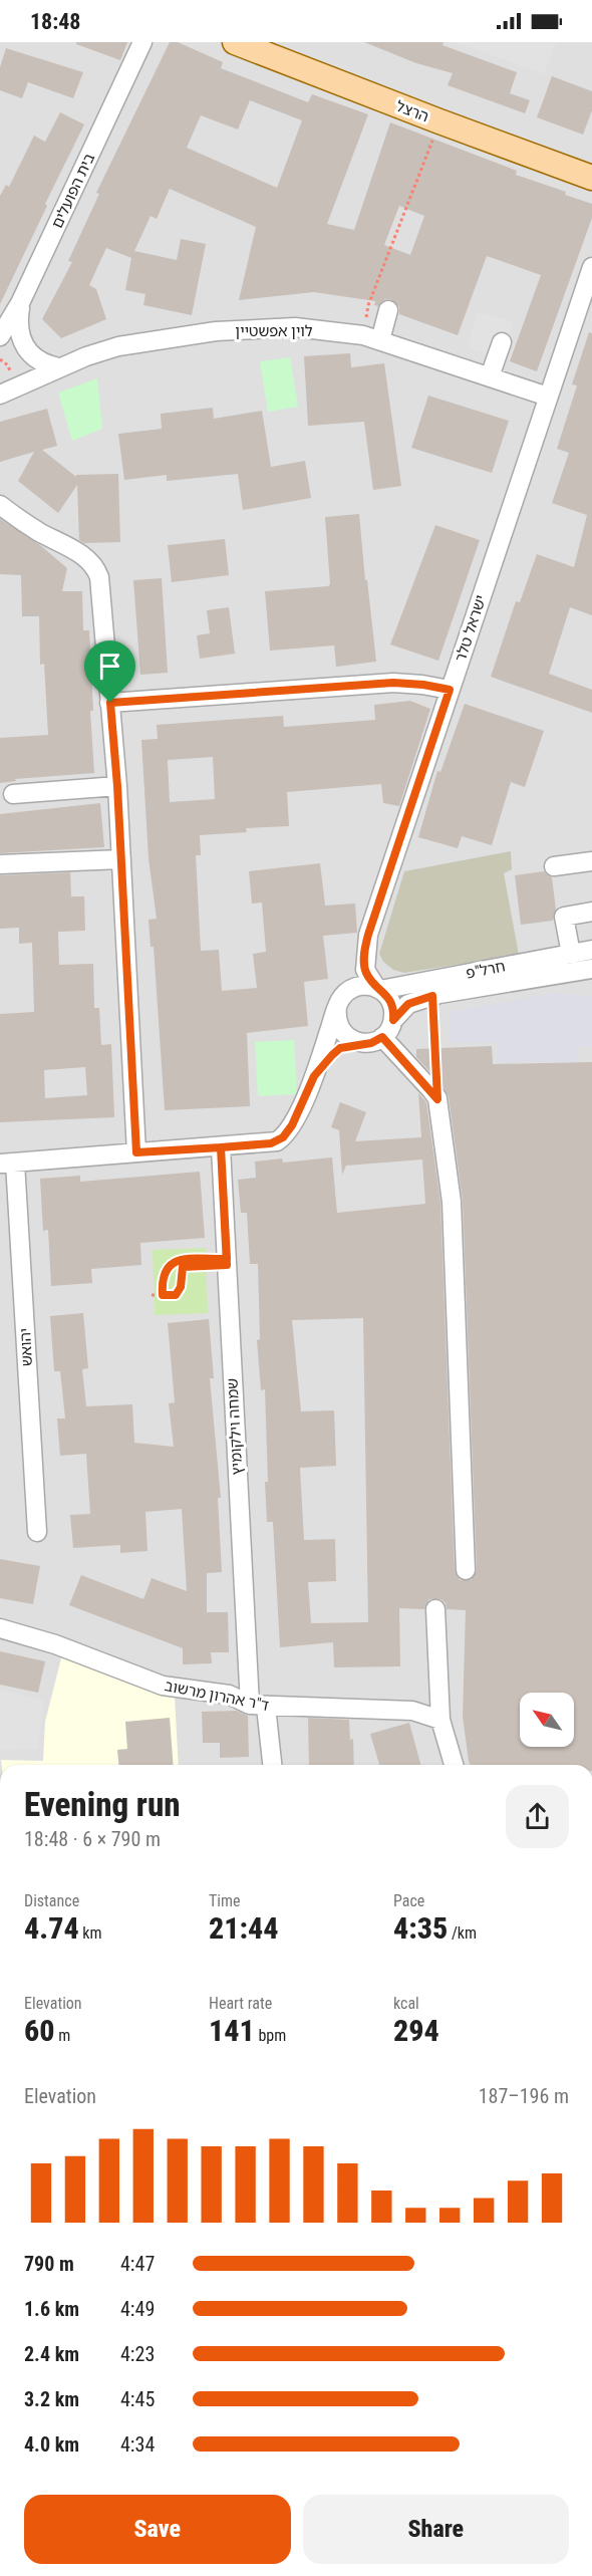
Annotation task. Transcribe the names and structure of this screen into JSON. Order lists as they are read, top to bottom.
{
  "streets": {
    "main road": ["הרצל"],
    "street": [
      "בית הפועלים",
      "לוין אפשטיין",
      "ישראל טלר",
      "חרל\"פ",
      "יהואש",
      "שמחה וילקומיץ",
      "ד\"ר אהרון מרשוב"
    ]
  },
  "crossings": [
    ["לוין אפשטיין", "ישראל טלר"],
    ["ישראל טלר", "חרל\"פ"],
    ["שמחה וילקומיץ", "ד\"ר אהרון מרשוב"]
  ],
  "north": "top left",
  "page": {
    "status": "18:48",
    "heading": ["Evening run", "18:48 · 6 × 790 m"],
    "stats": [
      ["Distance", "4.74 km"],
      ["Time", "21:44"],
      ["Pace", "4:35 /km"],
      ["Elevation", "60 m"],
      ["Heart rate", "141 bpm"],
      ["kcal", "294"]
    ],
    "chart": ["Elevation", "187–196 m"],
    "list": [
      {
        "name": "790 m",
        "note": "4:47"
      },
      {
        "name": "1.6 km",
        "note": "4:49"
      },
      {
        "name": "2.4 km",
        "note": "4:23"
      },
      {
        "name": "3.2 km",
        "note": "4:45"
      },
      {
        "name": "4.0 km",
        "note": "4:34"
      }
    ],
    "buttons": ["Save", "Share"]
  }
}
